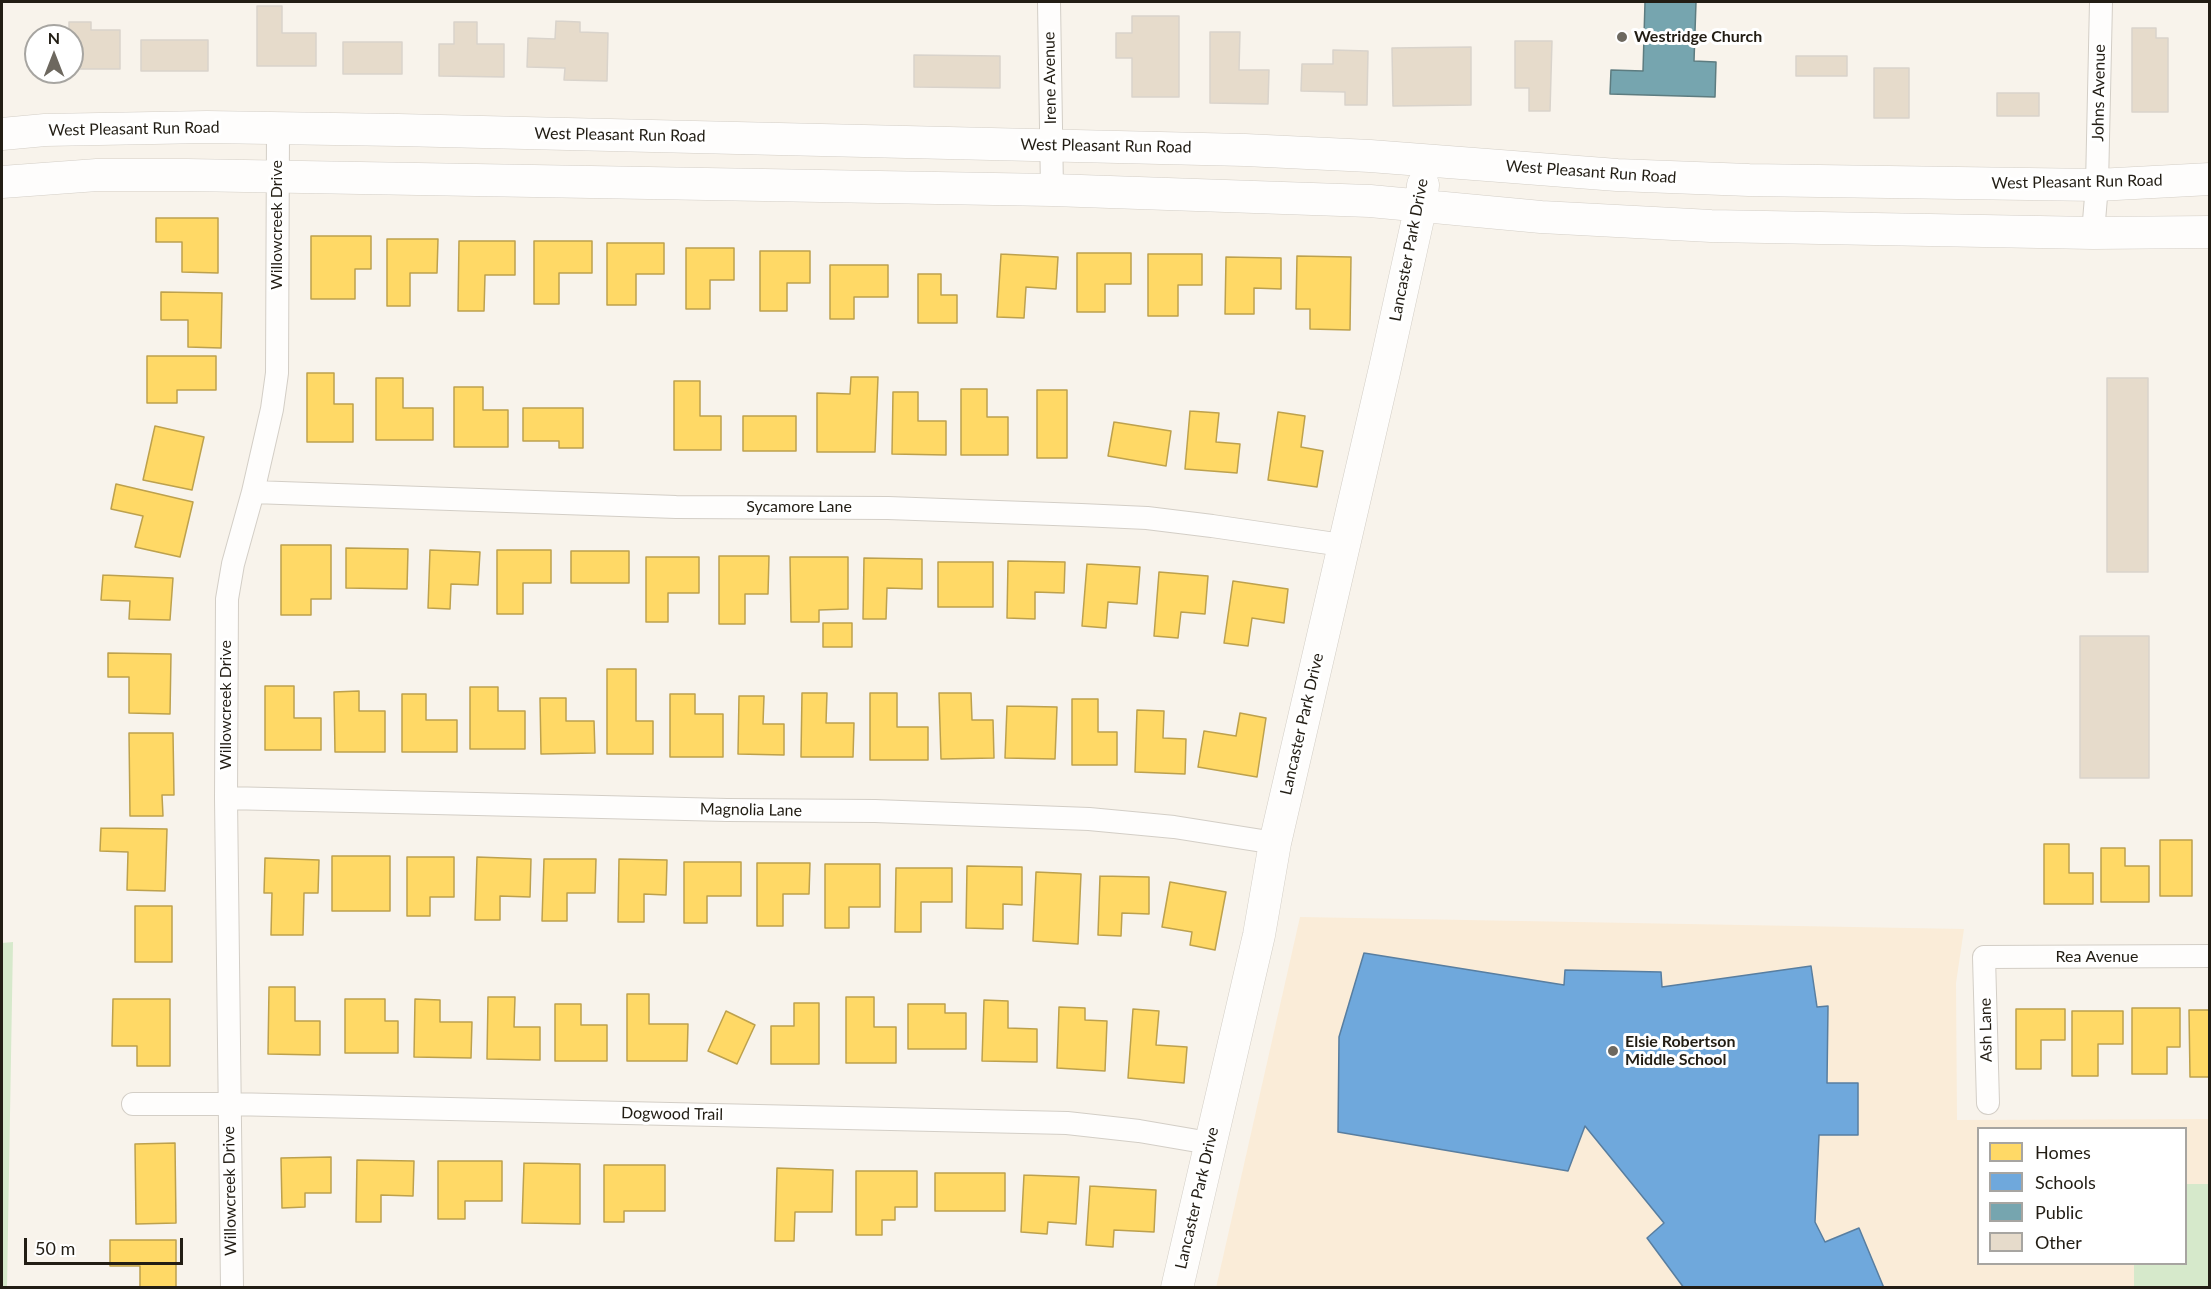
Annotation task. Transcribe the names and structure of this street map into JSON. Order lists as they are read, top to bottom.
{
  "streets": {
    "main road": ["West Pleasant Run Road", "Lancaster Park Drive"],
    "street": [
      "Irene Avenue",
      "Johns Avenue",
      "Willowcreek Drive",
      "Sycamore Lane",
      "Magnolia Lane",
      "Rea Avenue",
      "Ash Lane",
      "Dogwood Trail"
    ]
  },
  "crossings": [
    ["Irene Avenue", "West Pleasant Run Road"],
    ["Johns Avenue", "West Pleasant Run Road"],
    ["West Pleasant Run Road", "Willowcreek Drive"],
    ["West Pleasant Run Road", "Lancaster Park Drive"],
    ["Willowcreek Drive", "Sycamore Lane"],
    ["Willowcreek Drive", "Magnolia Lane"],
    ["Willowcreek Drive", "Dogwood Trail"],
    ["Lancaster Park Drive", "Sycamore Lane"],
    ["Lancaster Park Drive", "Magnolia Lane"],
    ["Lancaster Park Drive", "Dogwood Trail"],
    ["Rea Avenue", "Ash Lane"]
  ],
  "places": ["Westridge Church", "Elsie Robertson Middle School"],
  "legend": [
    "Homes",
    "Schools",
    "Public",
    "Other"
  ],
  "scale_bar": "50 m",
  "north": "top"
}
